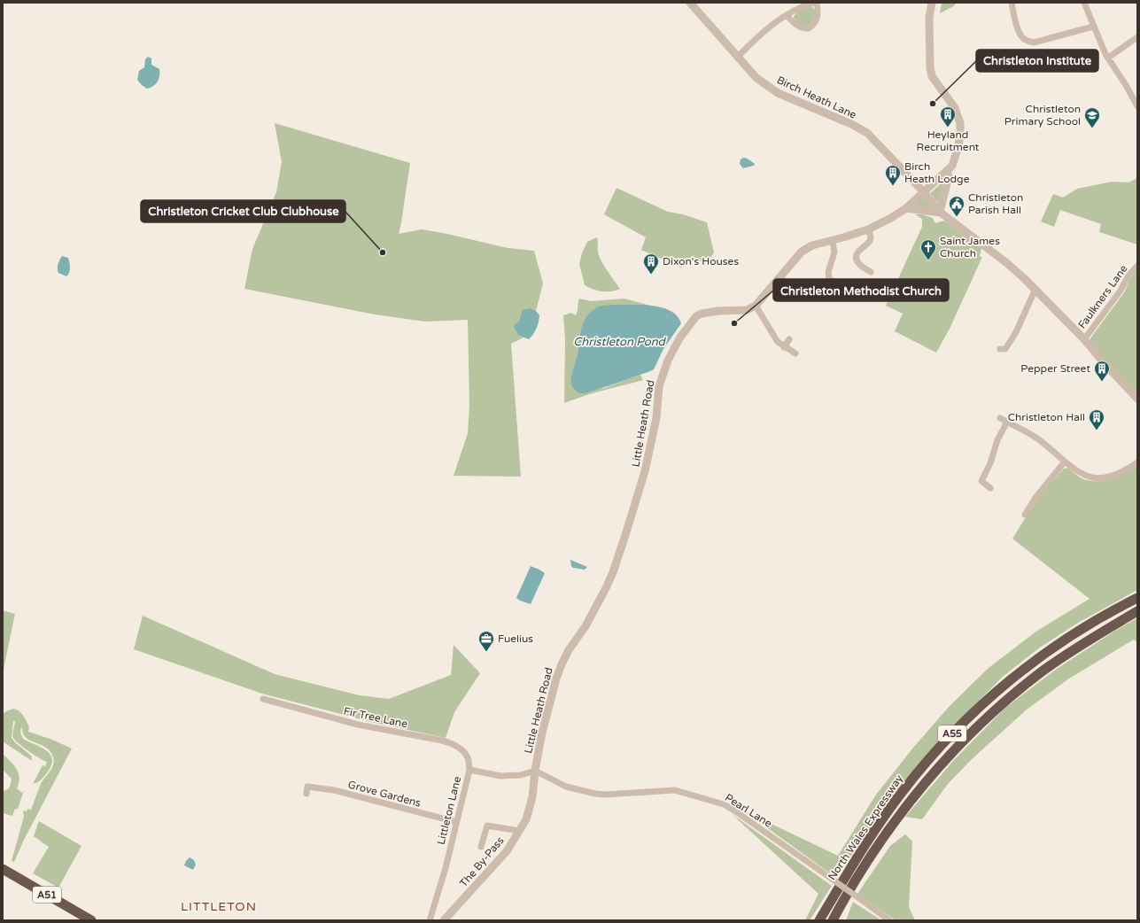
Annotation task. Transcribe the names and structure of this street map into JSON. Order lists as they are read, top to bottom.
{
  "streets": {
    "highway": ["A55", "North Wales Expressway", "A51"],
    "street": [
      "Birch Heath Lane",
      "Faulkners Lane",
      "Little Heath Road",
      "Fir Tree Lane",
      "Grove Gardens",
      "Littleton Lane",
      "Pearl Lane",
      "The By-Pass"
    ]
  },
  "crossings": [
    ["Little Heath Road", "Littleton Lane"],
    ["Little Heath Road", "Pearl Lane"],
    ["Little Heath Road", "The By-Pass"],
    ["Fir Tree Lane", "Littleton Lane"],
    ["Grove Gardens", "Littleton Lane"],
    ["Littleton Lane", "Pearl Lane"],
    ["Littleton Lane", "The By-Pass"],
    ["Pearl Lane", "The By-Pass"]
  ],
  "districts": ["LITTLETON"],
  "water": ["Christleton Pond"],
  "places": {
    "other": ["Christleton Institute", "Christleton Cricket Club Clubhouse", "Christleton Methodist Church"],
    "building": [
      "Heyland Recruitment",
      "Birch Heath Lodge",
      "Dixon's Houses",
      "Pepper Street",
      "Christleton Hall"
    ],
    "school or university": ["Christleton Primary School"],
    "public building": ["Christleton Parish Hall"],
    "church": ["Saint James Church"],
    "office": ["Fuelius"]
  }
}
